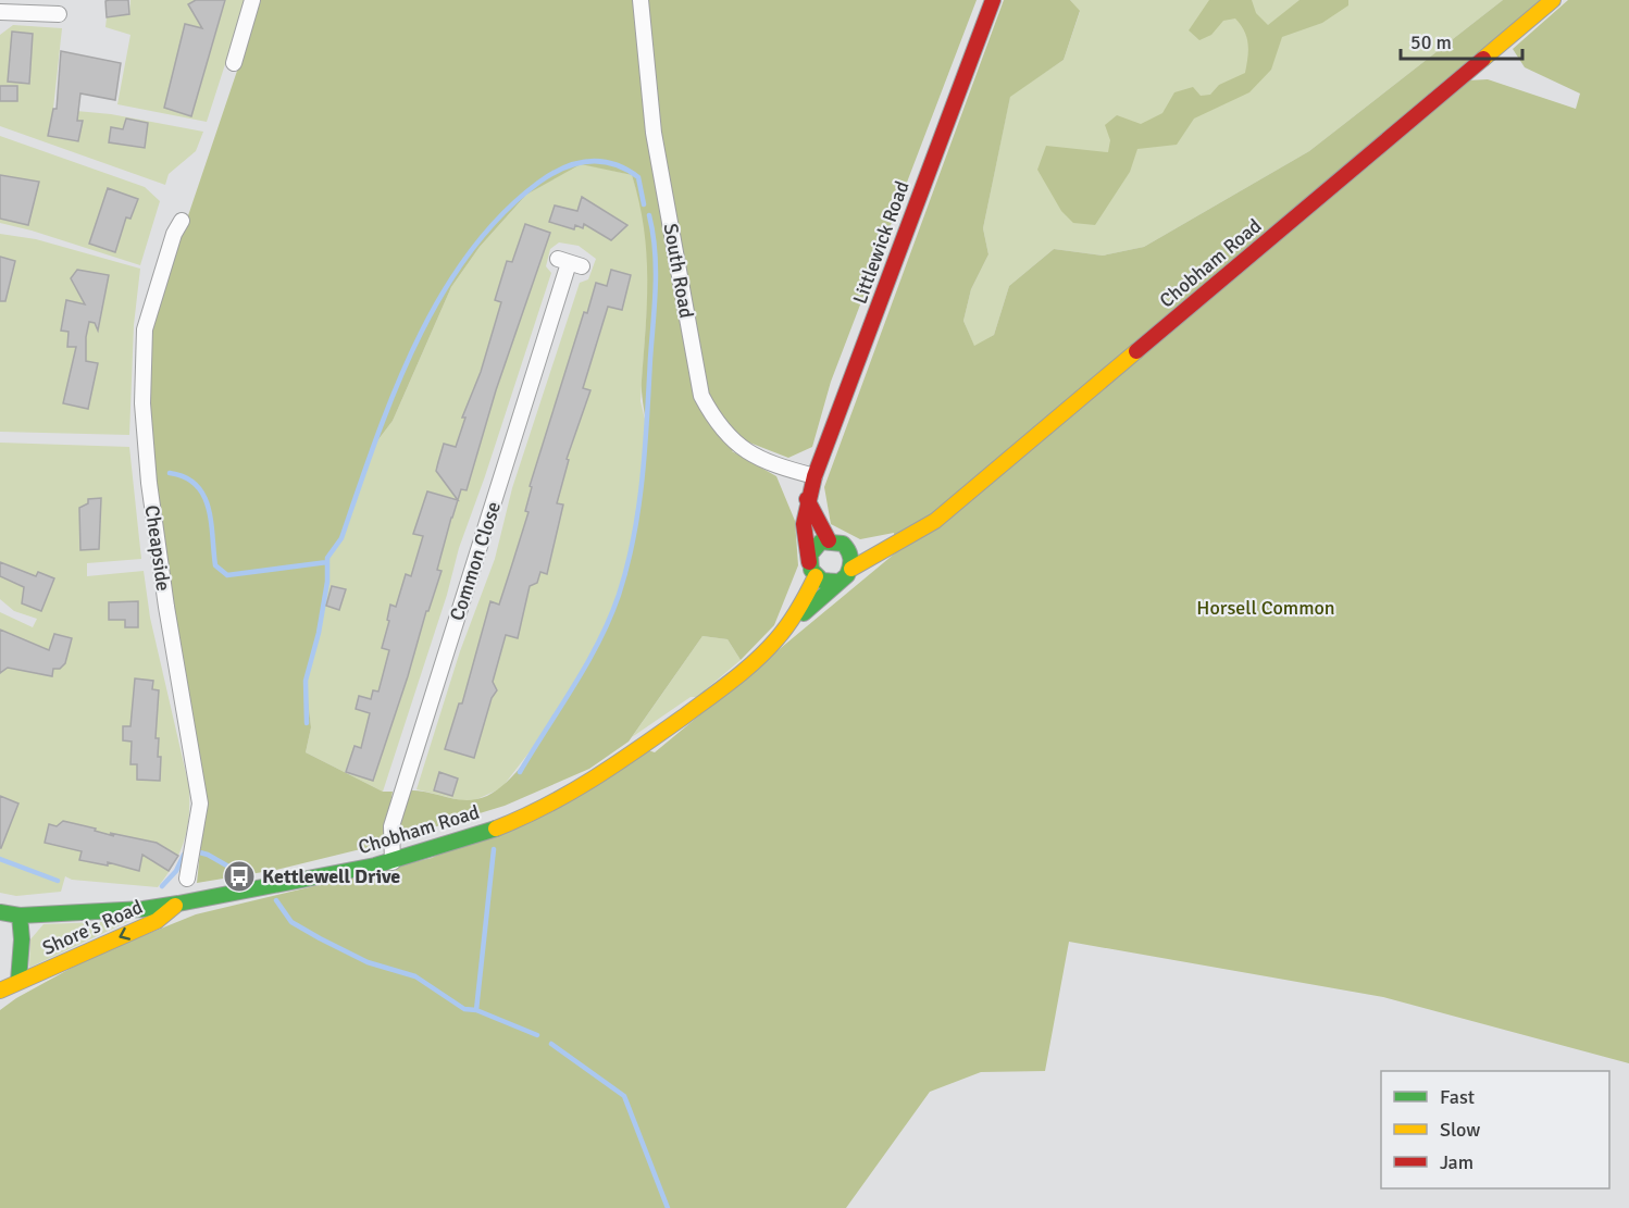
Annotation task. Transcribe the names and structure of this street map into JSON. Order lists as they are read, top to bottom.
{
  "streets": {
    "main road": ["Littlewick Road", "Chobham Road", "Shore's Road"],
    "street": ["South Road", "Cheapside", "Common Close"]
  },
  "crossings": [
    ["Littlewick Road", "Chobham Road"],
    ["Littlewick Road", "South Road"],
    ["Chobham Road", "Common Close"],
    ["Chobham Road", "Shore's Road"]
  ],
  "one_way": ["Shore's Road"],
  "parks": ["Horsell Common"],
  "places": {
    "bus stop": ["Kettlewell Drive"]
  },
  "legend": ["Fast", "Slow", "Jam"],
  "scale_bar": "50 m"
}
